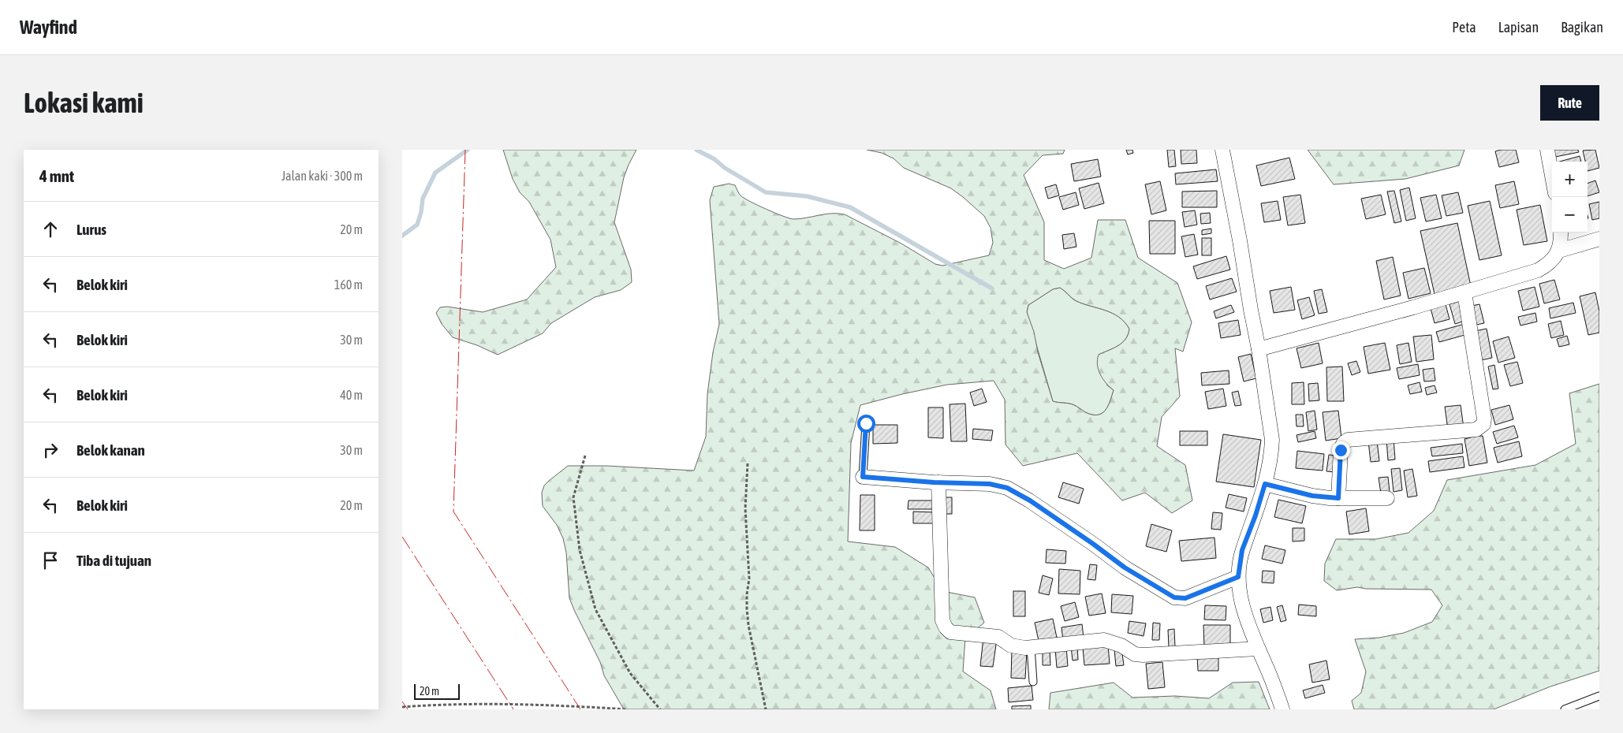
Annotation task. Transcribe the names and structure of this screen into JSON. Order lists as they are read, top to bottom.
{
  "scale_bar": "20 m",
  "page": {
    "header": "Wayfind",
    "nav": ["Peta", "Lapisan", "Bagikan"],
    "buttons": "Rute",
    "title": "Lokasi kami",
    "heading": ["4 mnt", "Jalan kaki · 300 m"],
    "map_buttons": ["+", "−"],
    "list": [
      ["Lurus", "20 m"],
      ["Belok kiri", "160 m"],
      ["Belok kiri", "30 m"],
      ["Belok kiri", "40 m"],
      ["Belok kanan", "30 m"],
      ["Belok kiri", "20 m"],
      "Tiba di tujuan"
    ],
    "scale": "20 m"
  }
}
